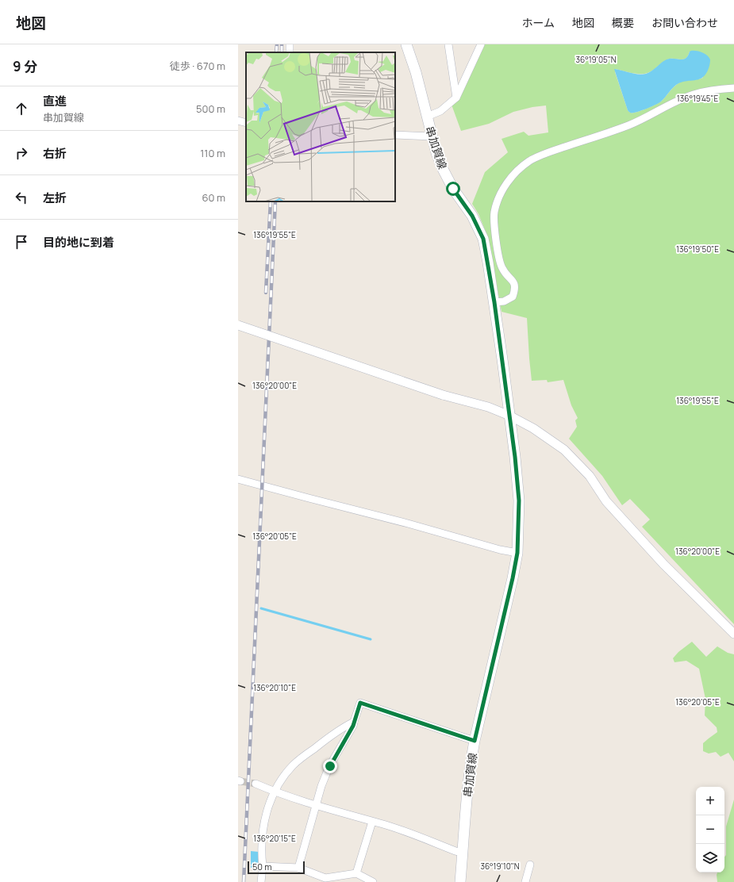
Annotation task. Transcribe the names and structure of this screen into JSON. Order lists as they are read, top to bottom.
{
  "streets": {
    "main road": ["串加賀線"]
  },
  "scale_bar": "50 m",
  "page": {
    "header": "地図",
    "nav": [
      "ホーム",
      "地図",
      "概要",
      "お問い合わせ"
    ],
    "heading": ["9 分", "徒歩 · 670 m"],
    "list": [
      ["直進", "串加賀線", "500 m"],
      ["右折", "110 m"],
      ["左折", "60 m"],
      "目的地に到着"
    ],
    "map_buttons": ["+", "−"],
    "scale": "50 m"
  },
  "coordinates": [
    "36°19'05\"N",
    "136°19'45\"E",
    "136°19'55\"E",
    "136°19'50\"E",
    "136°20'00\"E",
    "136°20'05\"E",
    "136°20'10\"E",
    "136°20'15\"E",
    "36°19'10\"N"
  ]
}
